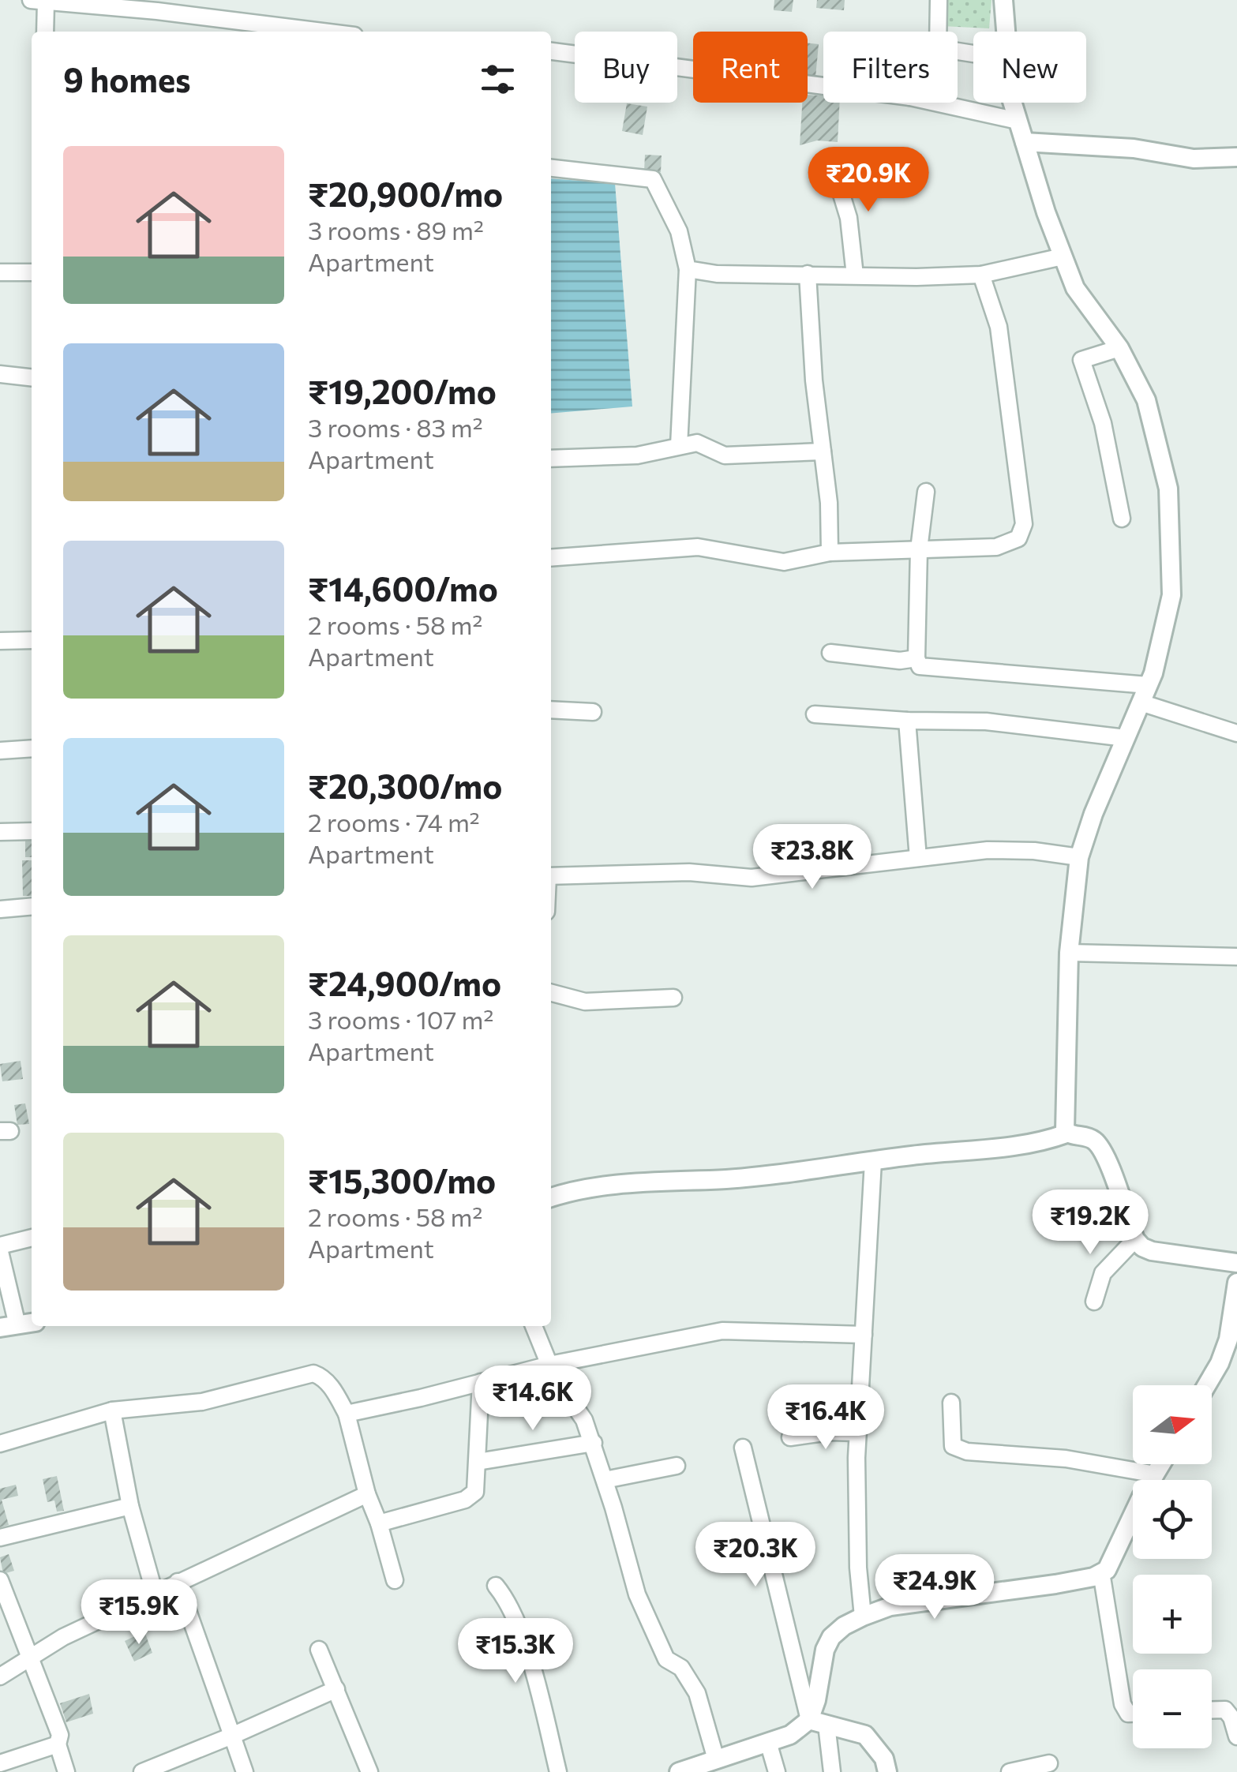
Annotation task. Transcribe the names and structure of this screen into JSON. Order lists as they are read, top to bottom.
{
  "north": "right",
  "page": {
    "chip": [
      "Buy",
      "Rent",
      "Filters",
      "New"
    ],
    "heading": "9 homes",
    "list": [
      {
        "name": "₹20,900/mo",
        "note": "3 rooms · 89 m² · Apartment"
      },
      {
        "name": "₹19,200/mo",
        "note": "3 rooms · 83 m² · Apartment"
      },
      {
        "name": "₹14,600/mo",
        "note": "2 rooms · 58 m² · Apartment"
      },
      {
        "name": "₹20,300/mo",
        "note": "2 rooms · 74 m² · Apartment"
      },
      {
        "name": "₹24,900/mo",
        "note": "3 rooms · 107 m² · Apartment"
      },
      {
        "name": "₹15,300/mo",
        "note": "2 rooms · 58 m² · Apartment"
      }
    ],
    "price": [
      "₹20.9K",
      "₹23.8K",
      "₹19.2K",
      "₹14.6K",
      "₹16.4K",
      "₹20.3K",
      "₹24.9K",
      "₹15.9K",
      "₹15.3K"
    ],
    "map_buttons": ["+", "−"]
  }
}
